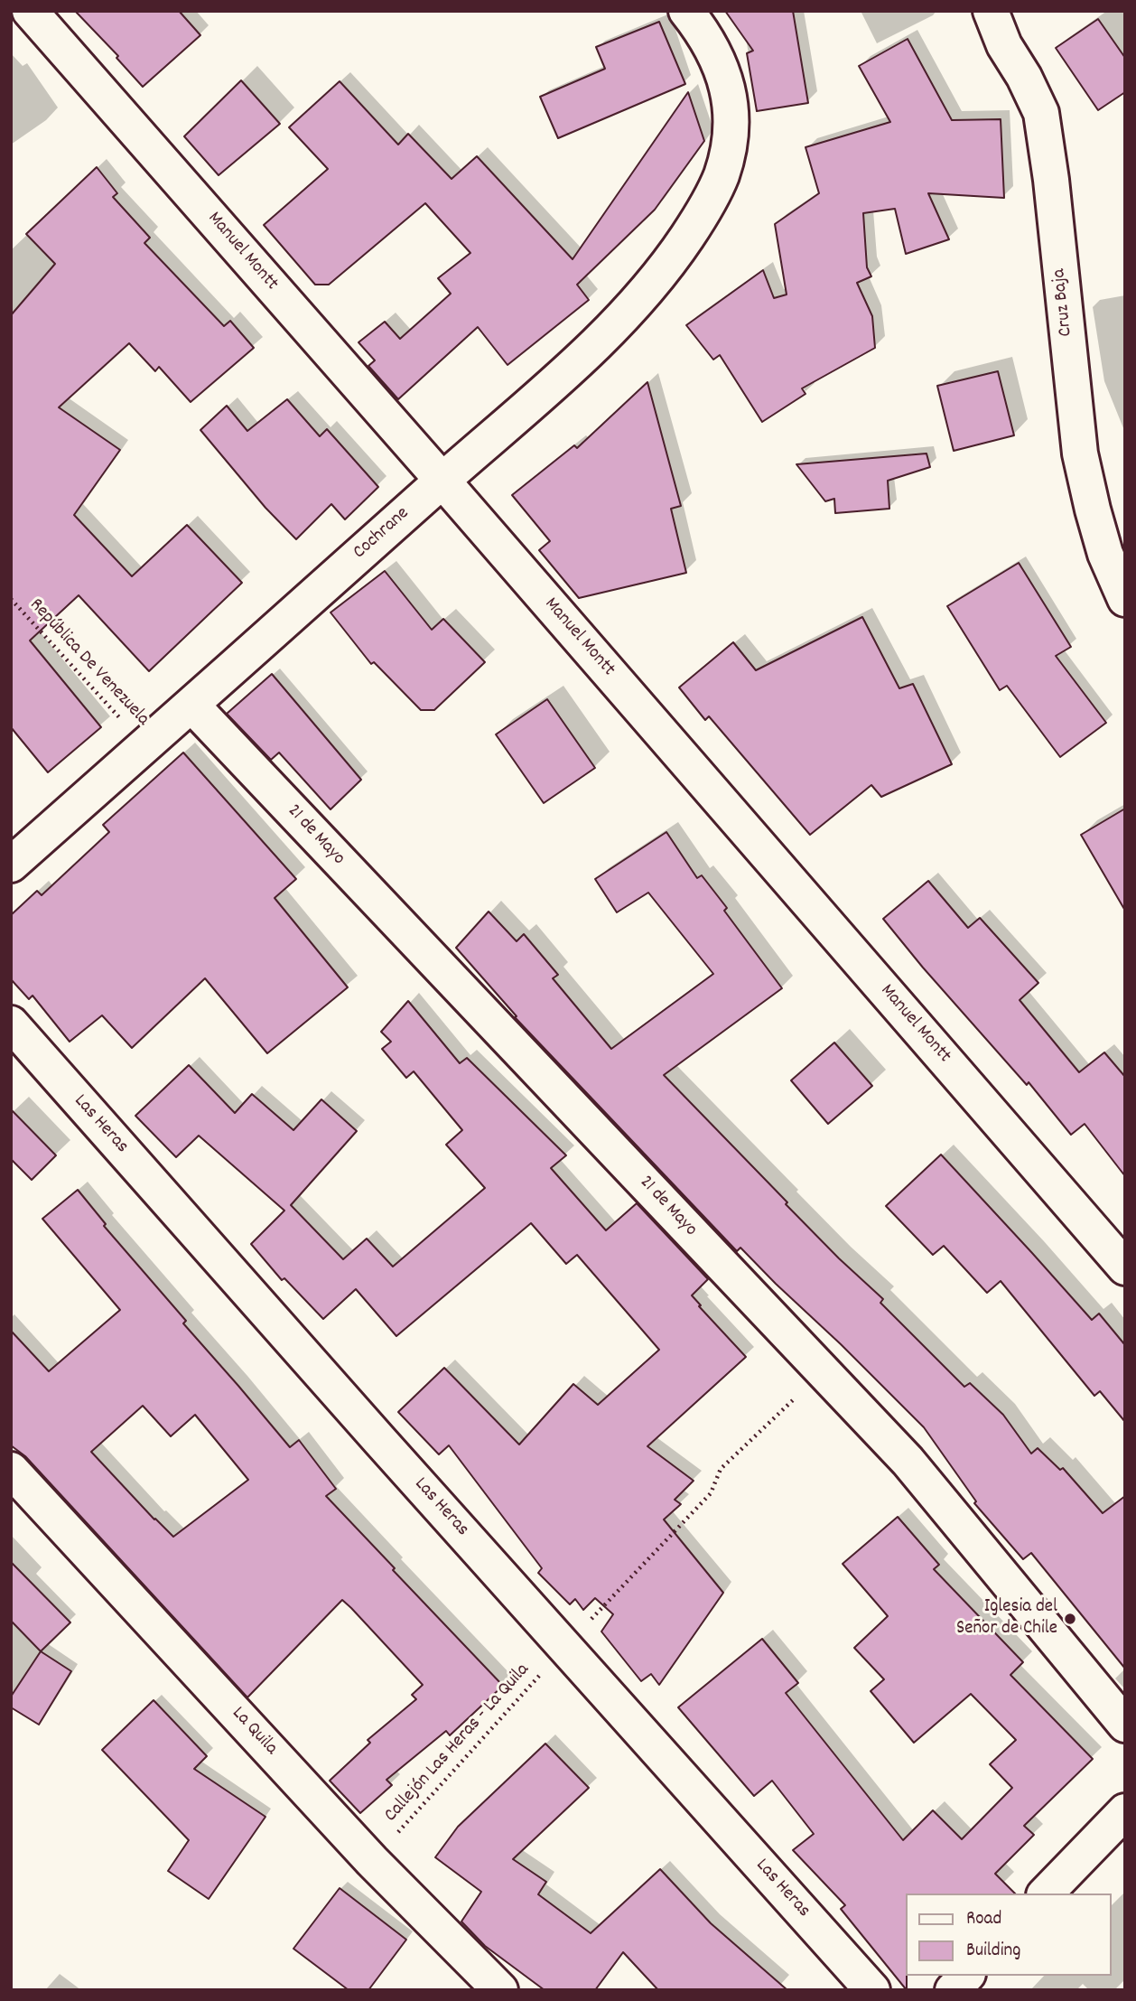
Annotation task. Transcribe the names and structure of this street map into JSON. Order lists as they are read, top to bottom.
{
  "streets": {
    "street": [
      "Manuel Montt",
      "Cruz Baja",
      "Cochrane",
      "21 de Mayo",
      "Las Heras",
      "La Quila"
    ],
    "path": ["República De Venezuela", "Callejón Las Heras - La Quila"]
  },
  "crossings": [
    ["Manuel Montt", "Cochrane"],
    ["Cochrane", "República De Venezuela"],
    ["Cochrane", "21 de Mayo"],
    ["21 de Mayo", "Callejón Las Heras - La Quila"],
    ["Las Heras", "Callejón Las Heras - La Quila"],
    ["La Quila", "Callejón Las Heras - La Quila"]
  ],
  "places": ["Iglesia del Señor de Chile"],
  "legend": ["Road", "Building"]
}
